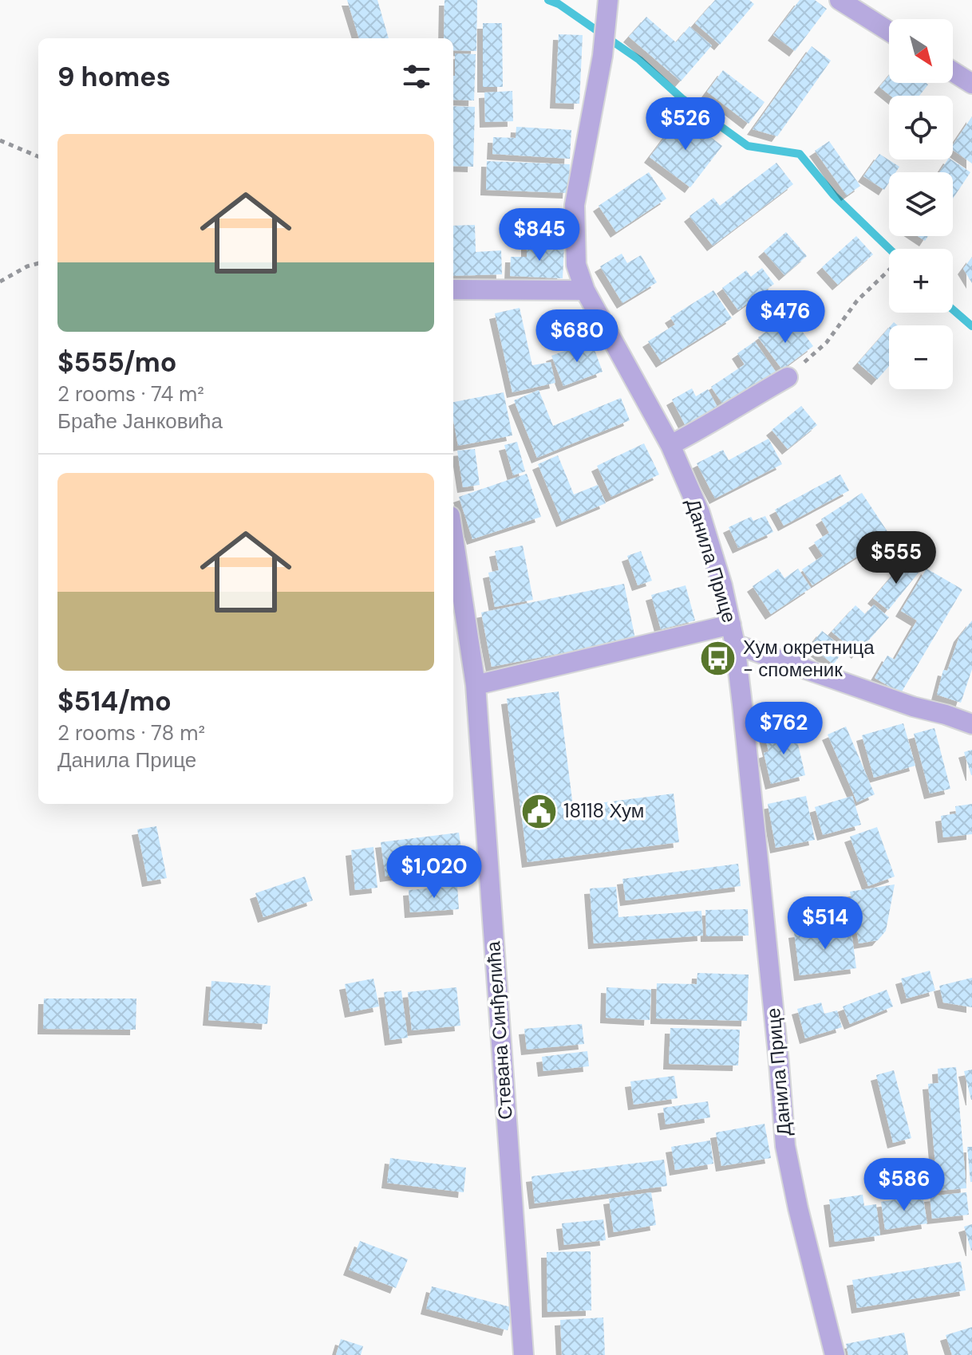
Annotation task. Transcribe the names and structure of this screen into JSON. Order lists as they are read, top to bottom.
{
  "streets": {
    "street": ["Данила Прице", "Стевана Синђелића"]
  },
  "places": {
    "bus stop": ["Хум окретница - споменик"],
    "public building": ["18118 Хум"]
  },
  "north": "bottom right",
  "page": {
    "map_buttons": ["+", "−"],
    "heading": "9 homes",
    "price": [
      "$526",
      "$845",
      "$476",
      "$680",
      "$555",
      "$762",
      "$1,020",
      "$514",
      "$586"
    ],
    "list": [
      {
        "name": "$555/mo",
        "note": "2 rooms · 74 m² · Браће Јанковића"
      },
      {
        "name": "$514/mo",
        "note": "2 rooms · 78 m² · Данила Прице"
      }
    ]
  }
}
